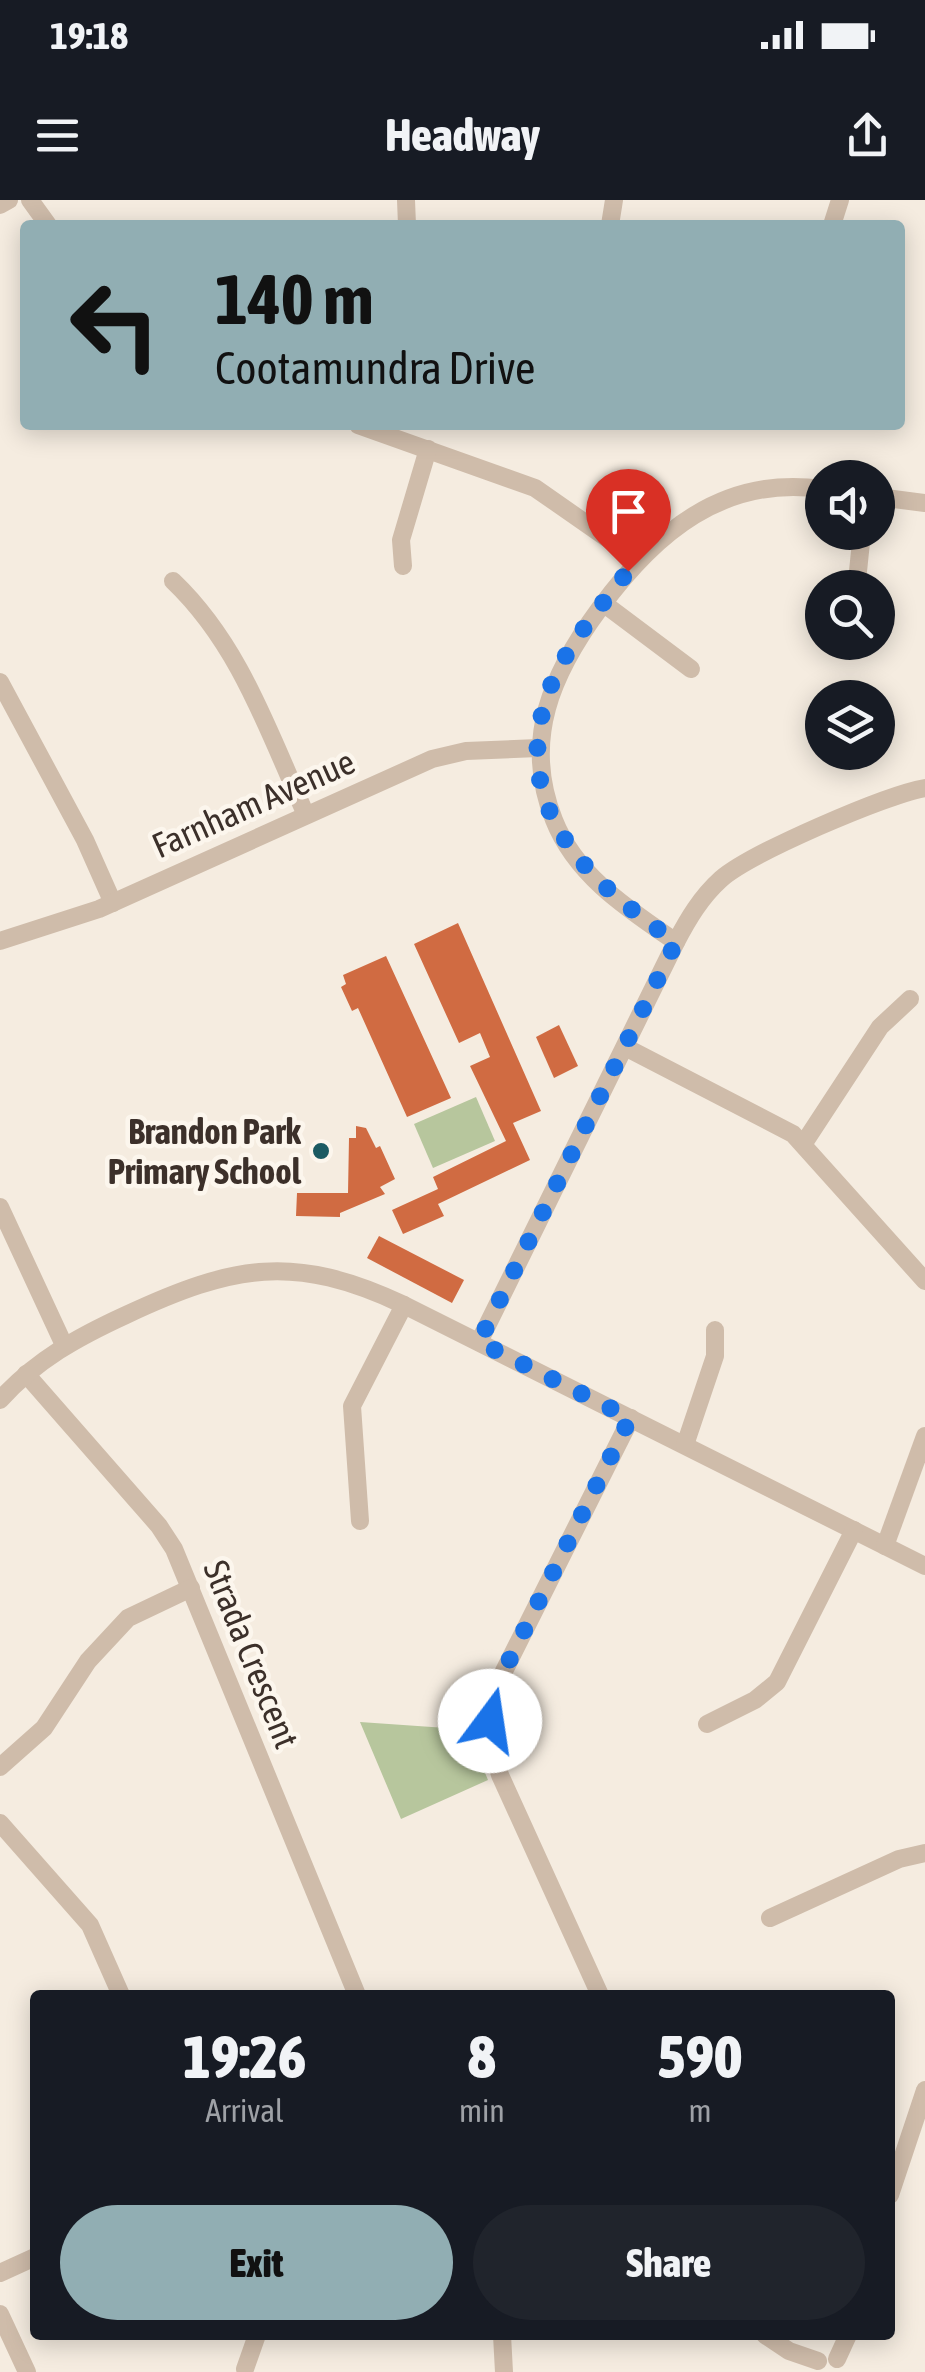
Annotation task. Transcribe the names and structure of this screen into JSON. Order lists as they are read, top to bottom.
{
  "streets": {
    "street": ["Farnham Avenue", "Strada Crescent"]
  },
  "places": ["Brandon Park Primary School"],
  "page": {
    "status": "19:18",
    "header": "Headway",
    "turn": ["140 m", "Cootamundra Drive"],
    "eta": [
      "19:26",
      "Arrival",
      "8",
      "min",
      "590",
      "m"
    ],
    "buttons": ["Exit", "Share"]
  }
}
